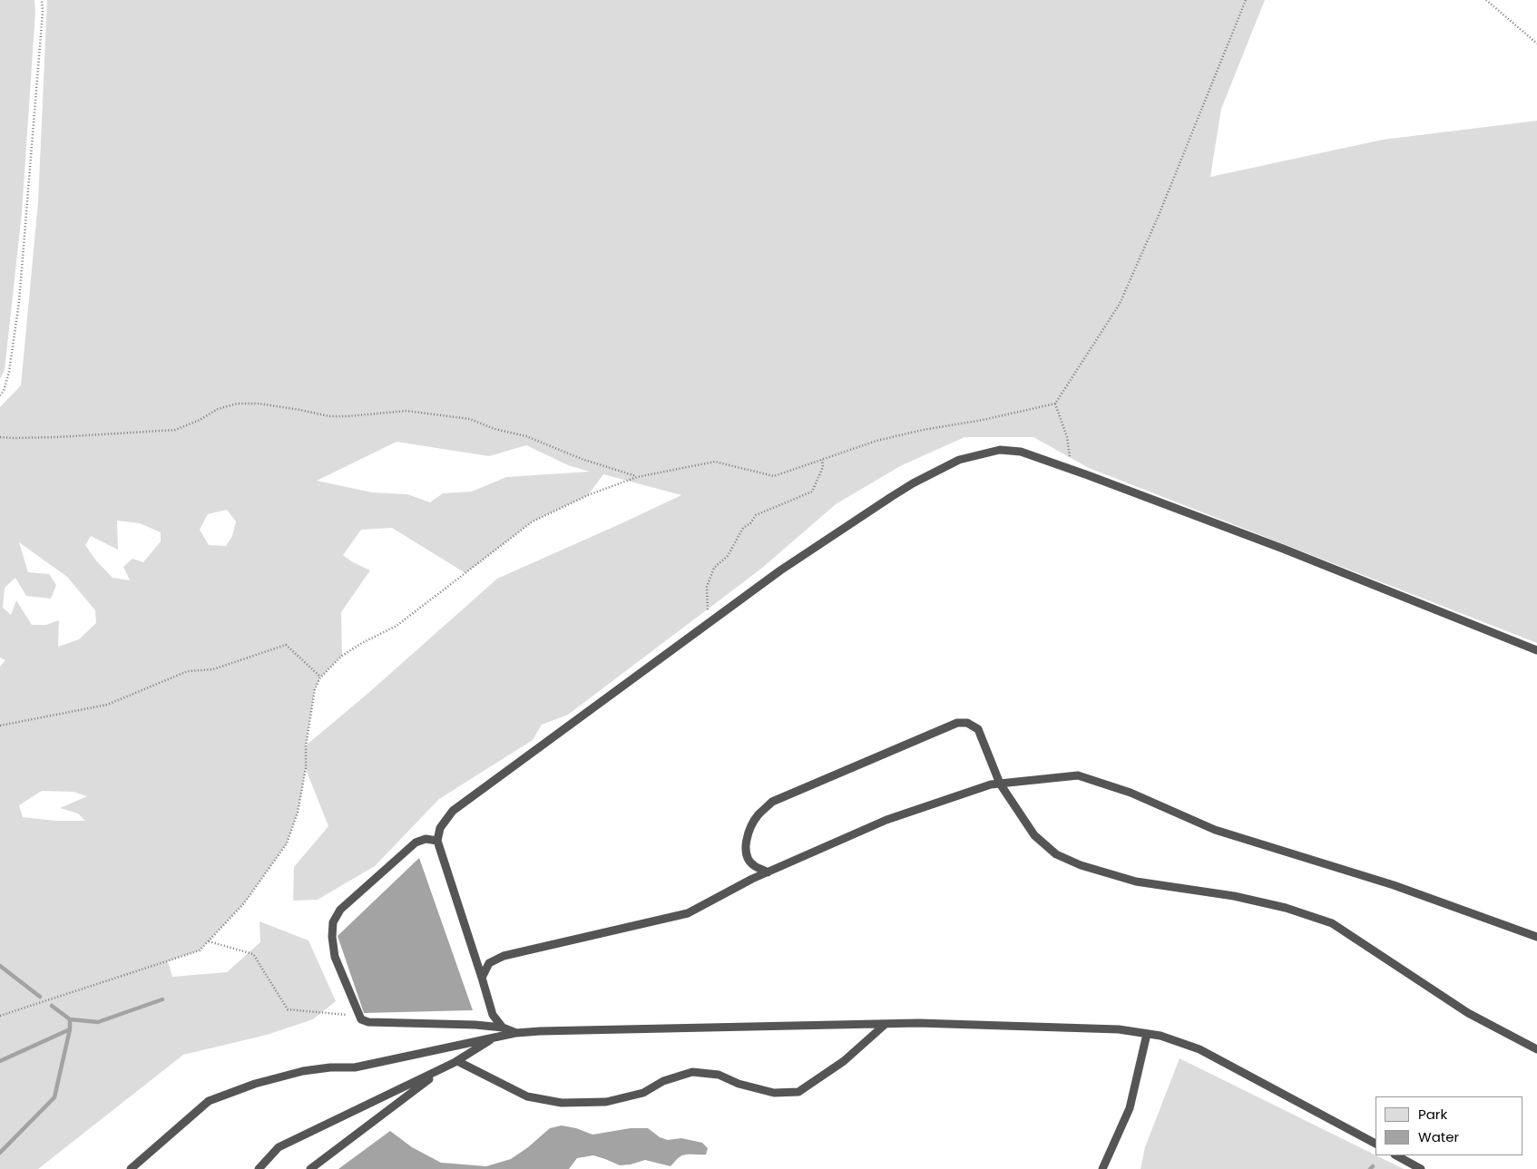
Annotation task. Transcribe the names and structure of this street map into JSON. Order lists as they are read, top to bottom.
{
  "legend": ["Park", "Water"]
}
